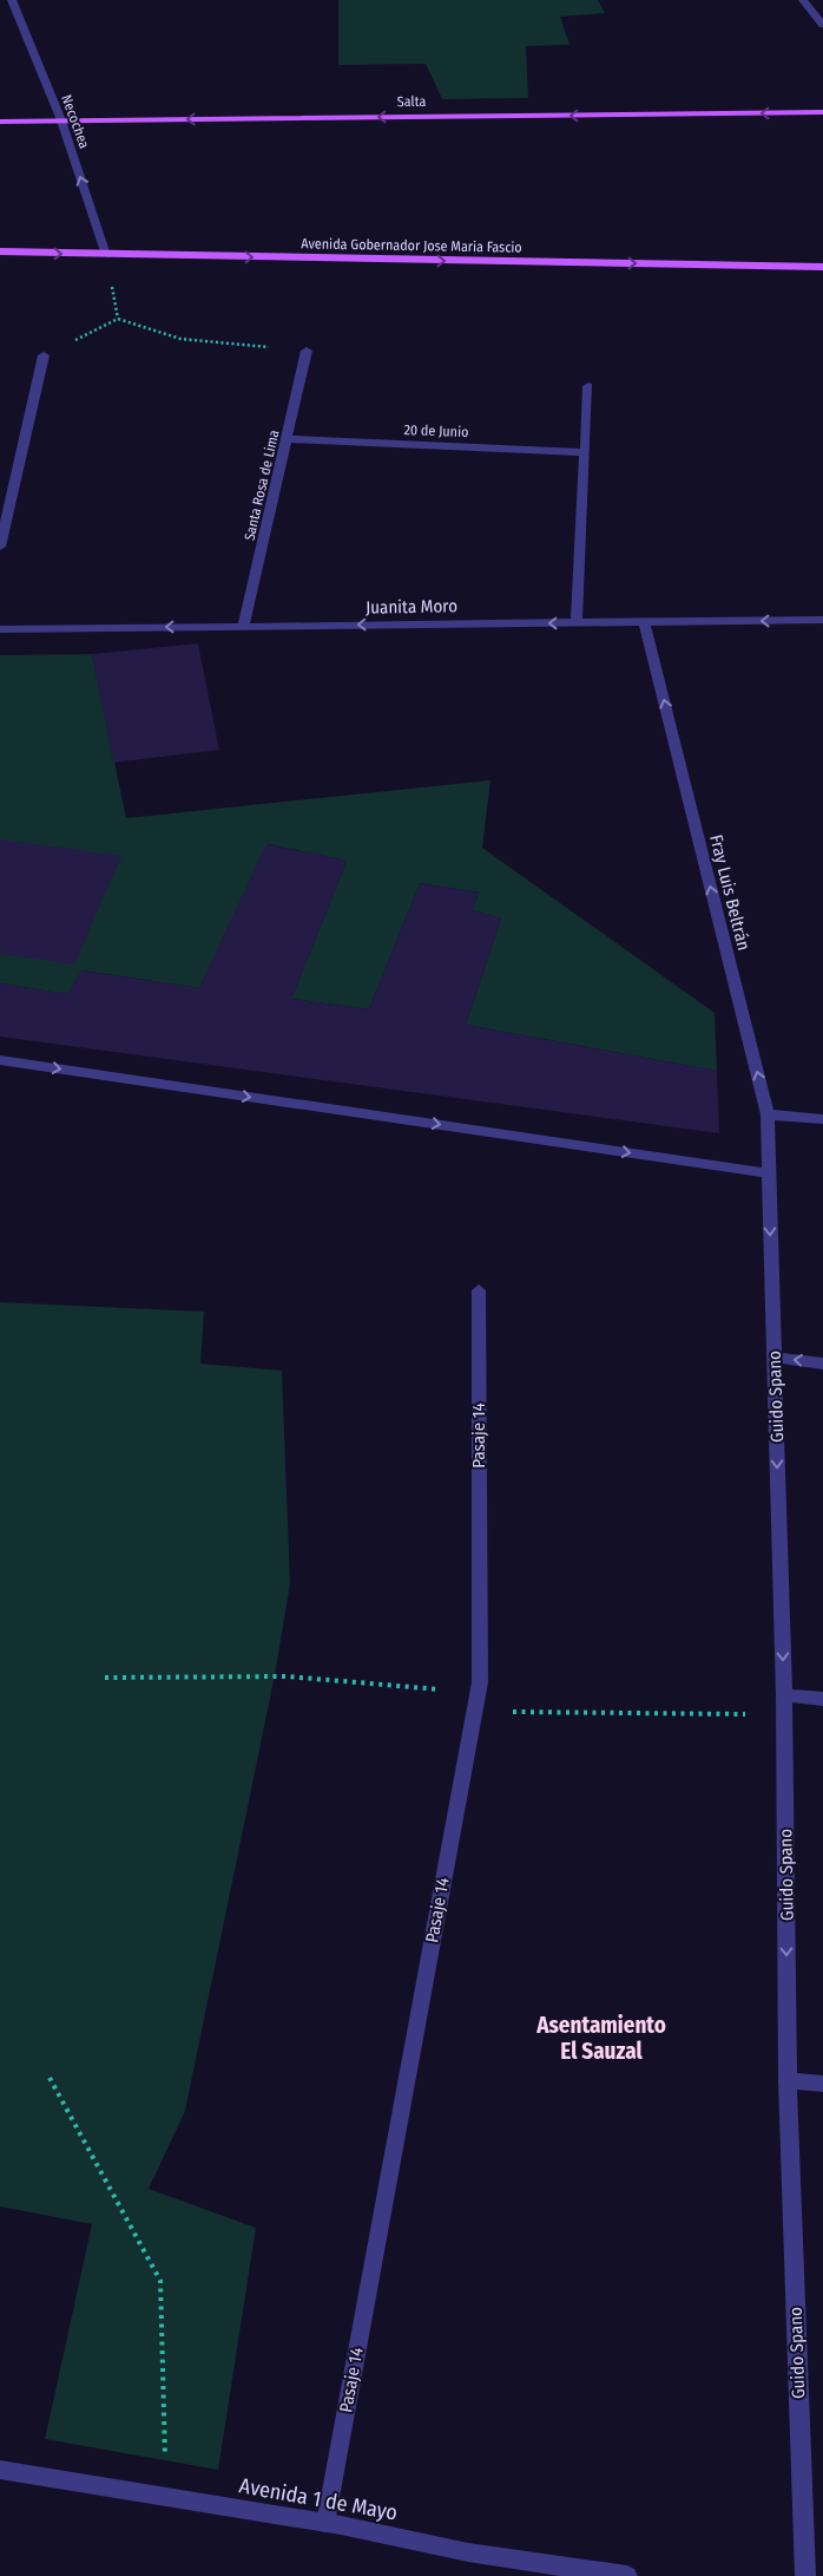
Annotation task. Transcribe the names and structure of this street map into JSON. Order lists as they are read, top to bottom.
{
  "streets": {
    "main road": ["Salta", "Avenida Gobernador Jose Maria Fascio"],
    "street": [
      "Necochea",
      "20 de Junio",
      "Santa Rosa de Lima",
      "Juanita Moro",
      "Fray Luis Beltrán",
      "Guido Spano",
      "Pasaje 14",
      "Avenida 1 de Mayo"
    ]
  },
  "crossings": [
    ["Salta", "Necochea"],
    ["Necochea", "Avenida Gobernador Jose Maria Fascio"],
    ["20 de Junio", "Santa Rosa de Lima"],
    ["Santa Rosa de Lima", "Juanita Moro"],
    ["Juanita Moro", "Fray Luis Beltrán"],
    ["Fray Luis Beltrán", "Guido Spano"],
    ["Pasaje 14", "Avenida 1 de Mayo"]
  ],
  "one_way": [
    "Salta",
    "Necochea",
    "Avenida Gobernador Jose Maria Fascio",
    "Juanita Moro",
    "Fray Luis Beltrán",
    "Guido Spano"
  ],
  "districts": ["Asentamiento El Sauzal"]
}
